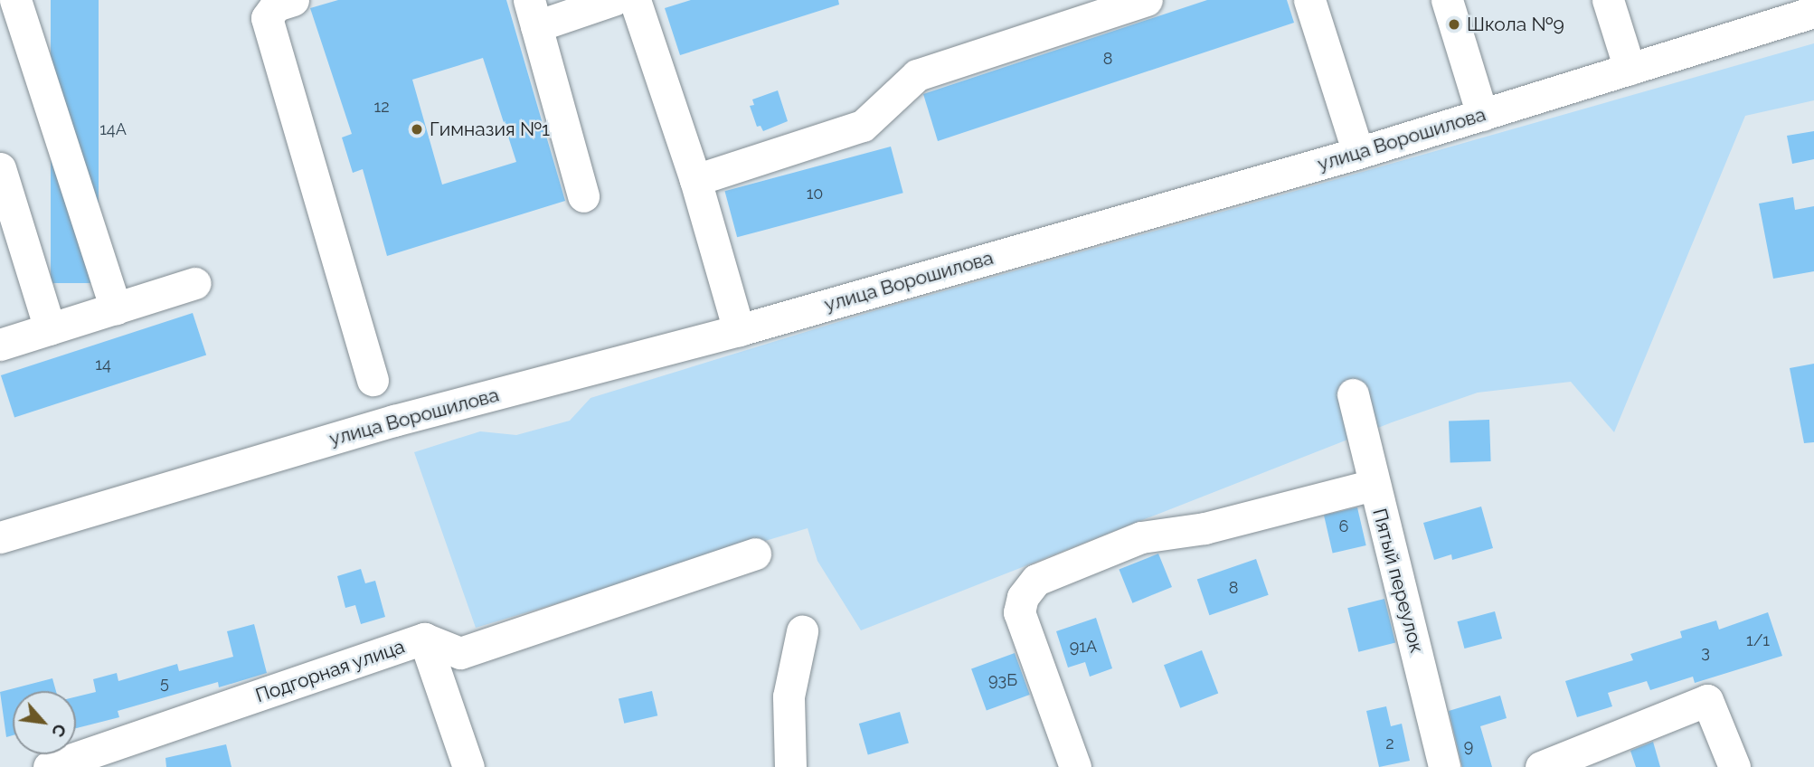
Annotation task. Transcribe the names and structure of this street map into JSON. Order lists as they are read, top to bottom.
{
  "streets": {
    "street": ["улица Ворошилова", "Пятый переулок", "Подгорная улица"]
  },
  "places": ["Школа №9", "Гимназия №1"],
  "house_numbers": [
    "8",
    "12",
    "14А",
    "10",
    "14",
    "6",
    "8",
    "1/1",
    "91А",
    "3",
    "93Б",
    "5",
    "2",
    "9"
  ],
  "north": "bottom right"
}
